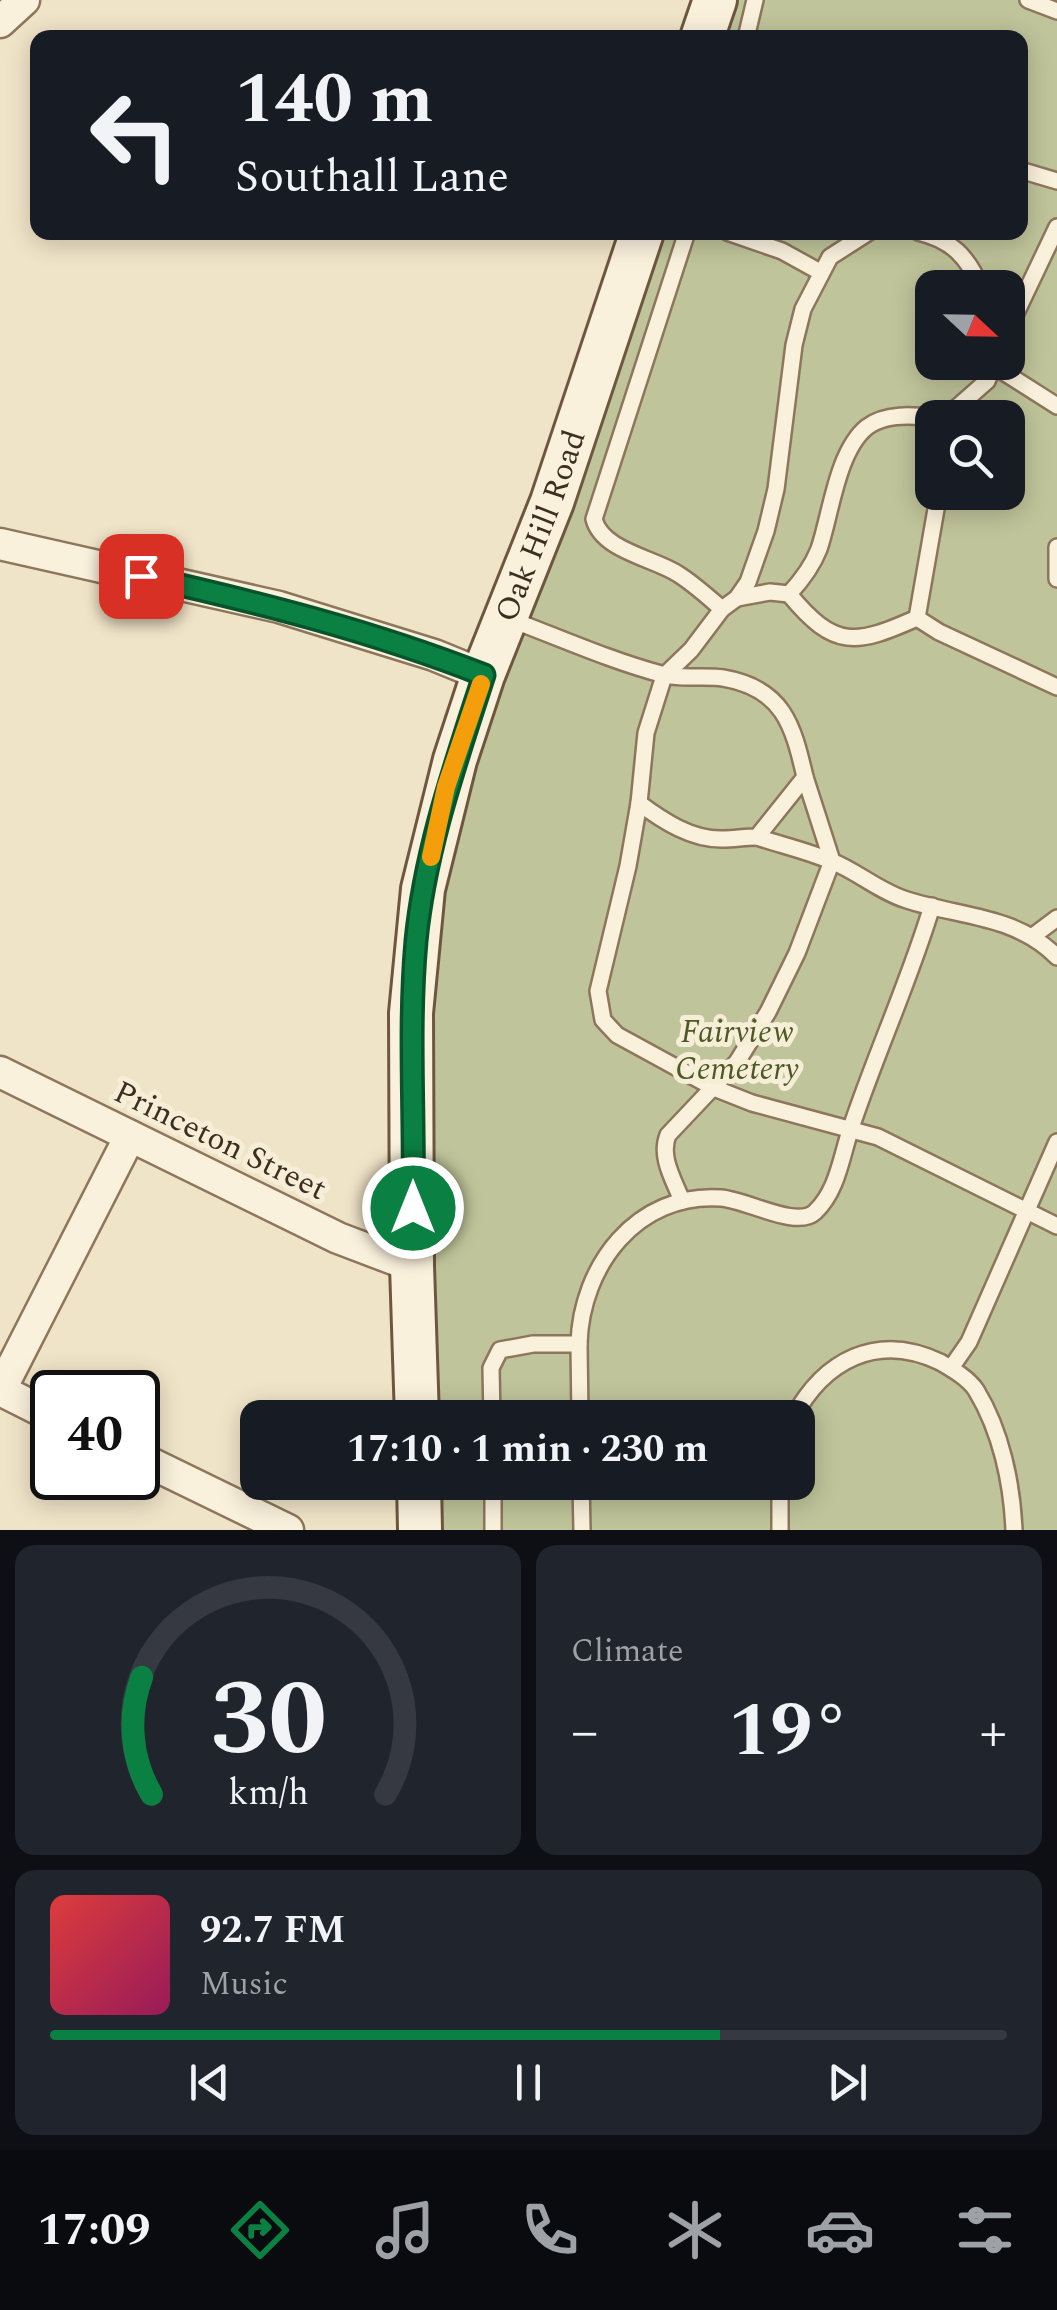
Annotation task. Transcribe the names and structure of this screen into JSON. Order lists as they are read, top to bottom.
{
  "streets": {
    "street": ["Oak Hill Road", "Princeton Street"]
  },
  "crossings": [
    ["Oak Hill Road", "Princeton Street"]
  ],
  "parks": ["Fairview Cemetery"],
  "north": "right",
  "page": {
    "turn": ["140 m", "Southall Lane"],
    "limit": "40",
    "trip": "17:10 · 1 min · 230 m",
    "tile": "Climate",
    "heat": ["−", "19°", "+"],
    "song": ["92.7 FM", "Music"],
    "tabs": "17:09",
    "gauge": ["30", "km/h"]
  }
}
